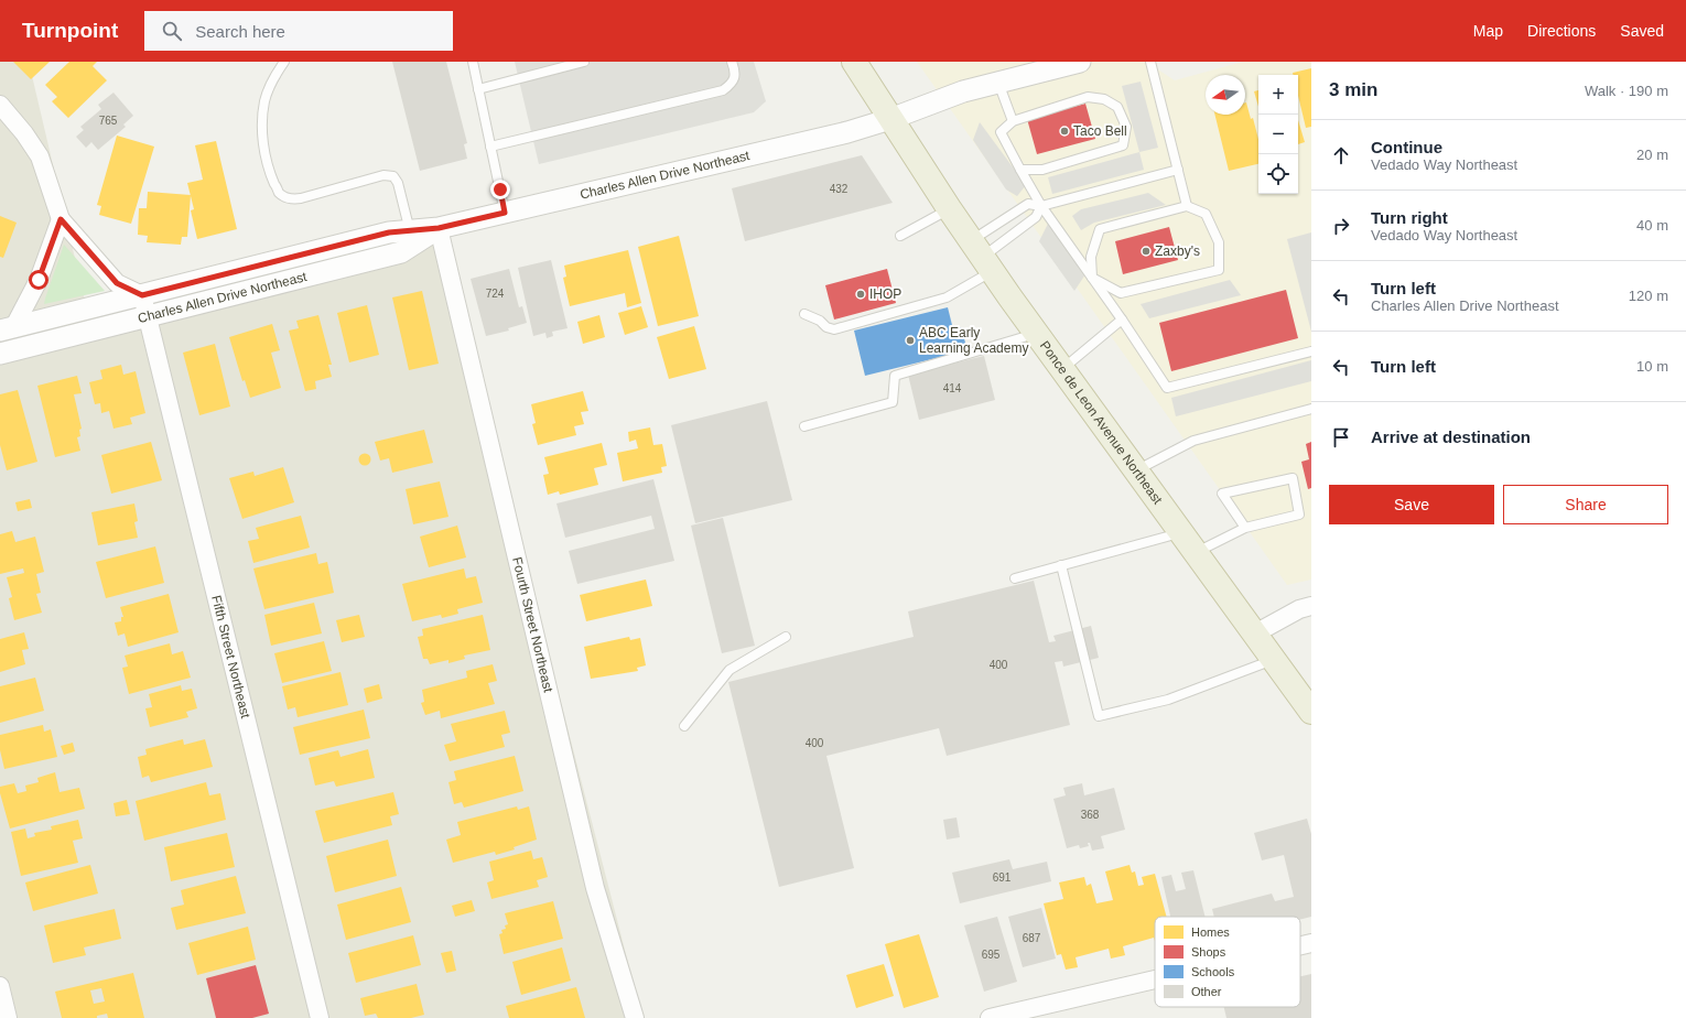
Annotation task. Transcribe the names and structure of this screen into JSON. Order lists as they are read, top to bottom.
{
  "streets": {
    "highway": ["Ponce de Leon Avenue Northeast"],
    "street": ["Charles Allen Drive Northeast", "Fourth Street Northeast", "Fifth Street Northeast"]
  },
  "crossings": [
    ["Charles Allen Drive Northeast", "Ponce de Leon Avenue Northeast"],
    ["Charles Allen Drive Northeast", "Fourth Street Northeast"],
    ["Charles Allen Drive Northeast", "Fifth Street Northeast"]
  ],
  "places": [
    "Taco Bell",
    "Zaxby's",
    "IHOP",
    "ABC Early Learning Academy"
  ],
  "house_numbers": [
    "765",
    "432",
    "724",
    "414",
    "400",
    "400",
    "368",
    "691",
    "687",
    "695"
  ],
  "legend": [
    "Homes",
    "Shops",
    "Schools",
    "Other"
  ],
  "north": "left",
  "page": {
    "header": "Turnpoint",
    "search": "Search here",
    "nav": ["Map", "Directions", "Saved"],
    "heading": ["3 min", "Walk · 190 m"],
    "map_buttons": ["+", "−"],
    "list": [
      ["Continue", "Vedado Way Northeast", "20 m"],
      ["Turn right", "Vedado Way Northeast", "40 m"],
      ["Turn left", "Charles Allen Drive Northeast", "120 m"],
      ["Turn left", "10 m"],
      "Arrive at destination"
    ],
    "buttons": ["Save", "Share"]
  }
}
